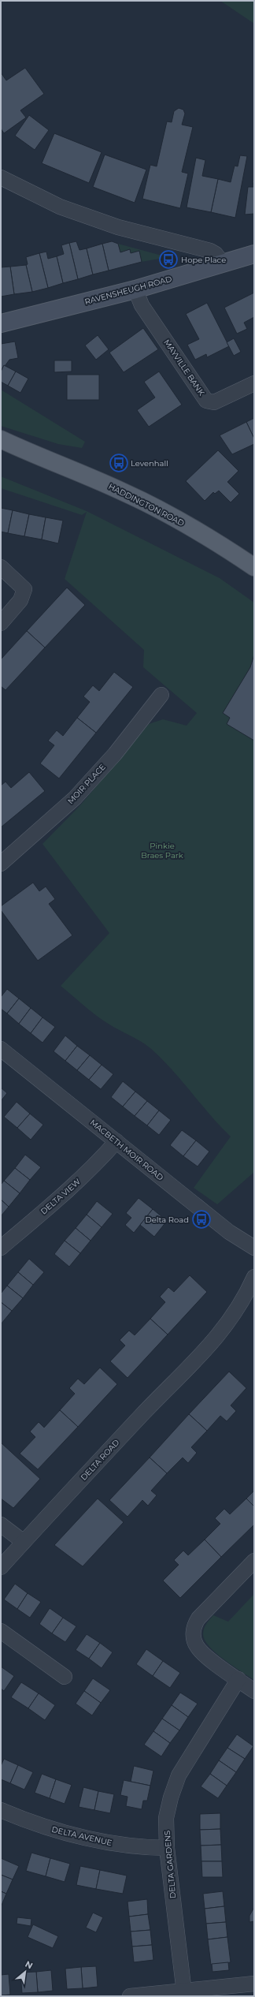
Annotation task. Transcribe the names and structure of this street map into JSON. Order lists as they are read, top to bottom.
{
  "streets": {
    "main road": ["RAVENSHEUGH ROAD", "HADDINGTON ROAD"],
    "street": [
      "MAYVILLE BANK",
      "MOIR PLACE",
      "MACBETH MOIR ROAD",
      "DELTA VIEW",
      "DELTA ROAD",
      "DELTA AVENUE",
      "DELTA GARDENS"
    ]
  },
  "crossings": [
    ["RAVENSHEUGH ROAD", "MAYVILLE BANK"],
    ["MACBETH MOIR ROAD", "DELTA VIEW"],
    ["DELTA AVENUE", "DELTA GARDENS"]
  ],
  "parks": ["Pinkie Braes Park"],
  "places": {
    "bus stop": ["Hope Place", "Levenhall", "Delta Road"]
  },
  "north": "top right"
}
